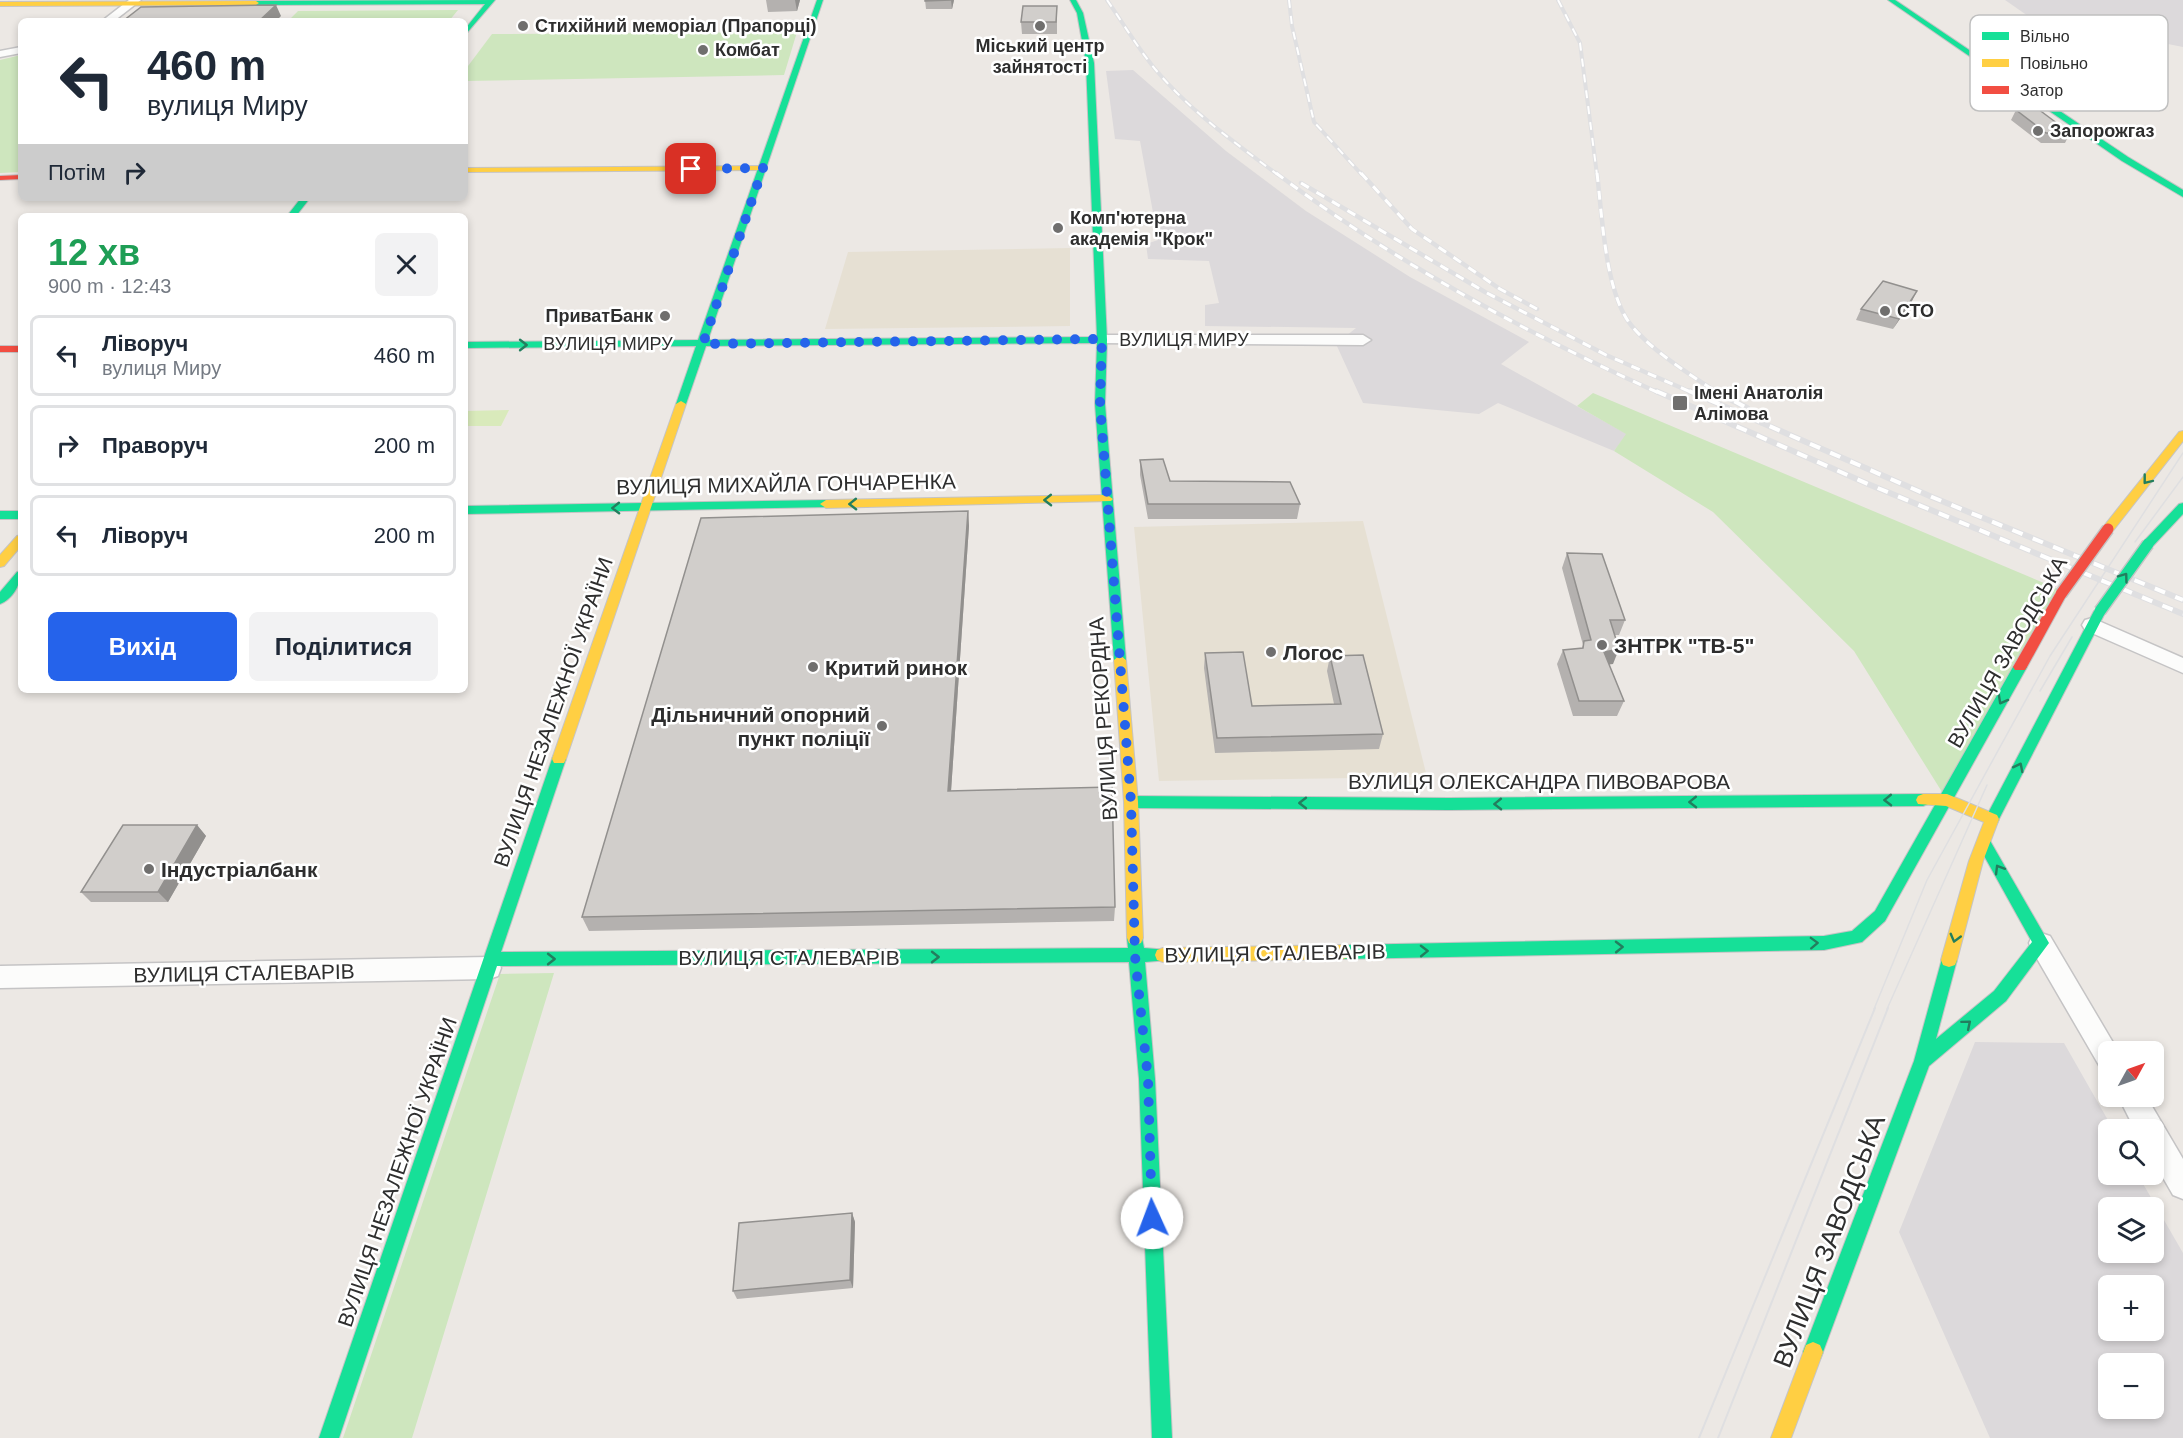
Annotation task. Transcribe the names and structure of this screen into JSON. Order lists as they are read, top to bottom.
{
  "streets": {
    "street": [
      "ВУЛИЦЯ МИРУ",
      "ВУЛИЦЯ МИХАЙЛА ГОНЧАРЕНКА",
      "ВУЛИЦЯ ЗАВОДСЬКА",
      "ВУЛИЦЯ НЕЗАЛЕЖНОЇ УКРАЇНИ",
      "ВУЛИЦЯ РЕКОРДНА",
      "ВУЛИЦЯ ОЛЕКСАНДРА ПИВОВАРОВА",
      "ВУЛИЦЯ СТАЛЕВАРІВ"
    ]
  },
  "crossings": [
    ["ВУЛИЦЯ МИРУ", "ВУЛИЦЯ НЕЗАЛЕЖНОЇ УКРАЇНИ"],
    ["ВУЛИЦЯ МИРУ", "ВУЛИЦЯ РЕКОРДНА"],
    ["ВУЛИЦЯ МИХАЙЛА ГОНЧАРЕНКА", "ВУЛИЦЯ НЕЗАЛЕЖНОЇ УКРАЇНИ"],
    ["ВУЛИЦЯ МИХАЙЛА ГОНЧАРЕНКА", "ВУЛИЦЯ РЕКОРДНА"],
    ["ВУЛИЦЯ ЗАВОДСЬКА", "ВУЛИЦЯ ОЛЕКСАНДРА ПИВОВАРОВА"],
    ["ВУЛИЦЯ ЗАВОДСЬКА", "ВУЛИЦЯ СТАЛЕВАРІВ"],
    ["ВУЛИЦЯ НЕЗАЛЕЖНОЇ УКРАЇНИ", "ВУЛИЦЯ СТАЛЕВАРІВ"],
    ["ВУЛИЦЯ РЕКОРДНА", "ВУЛИЦЯ ОЛЕКСАНДРА ПИВОВАРОВА"],
    ["ВУЛИЦЯ РЕКОРДНА", "ВУЛИЦЯ СТАЛЕВАРІВ"],
    ["ВУЛИЦЯ ОЛЕКСАНДРА ПИВОВАРОВА", "ВУЛИЦЯ СТАЛЕВАРІВ"]
  ],
  "one_way": ["ВУЛИЦЯ МИХАЙЛА ГОНЧАРЕНКА", "ВУЛИЦЯ ОЛЕКСАНДРА ПИВОВАРОВА", "ВУЛИЦЯ СТАЛЕВАРІВ"],
  "places": {
    "other": [
      "Стихійний меморіал (Прапорці)",
      "Міський центр зайнятості",
      "Комбат",
      "Запорожгаз",
      "Комп'ютерна академія \"Крок\"",
      "СТО",
      "ПриватБанк",
      "ЗНТРК \"ТВ-5\"",
      "Логос",
      "Критий ринок",
      "Дільничний опорний пункт поліції",
      "Індустріалбанк"
    ],
    "transit": ["Імені Анатолія Алімова"]
  },
  "legend": ["Вільно", "Повільно", "Затор"],
  "north": "top right",
  "page": {
    "turn": ["460 m", "вулиця Миру"],
    "then": "Потім",
    "heading": ["12 хв", "900 m · 12:43"],
    "list": [
      {
        "name": "Ліворуч",
        "note": "вулиця Миру",
        "value": "460 m"
      },
      {
        "name": "Праворуч",
        "value": "200 m"
      },
      {
        "name": "Ліворуч",
        "value": "200 m"
      }
    ],
    "buttons": ["Вихід", "Поділитися"],
    "map_buttons": ["+", "−"]
  }
}
